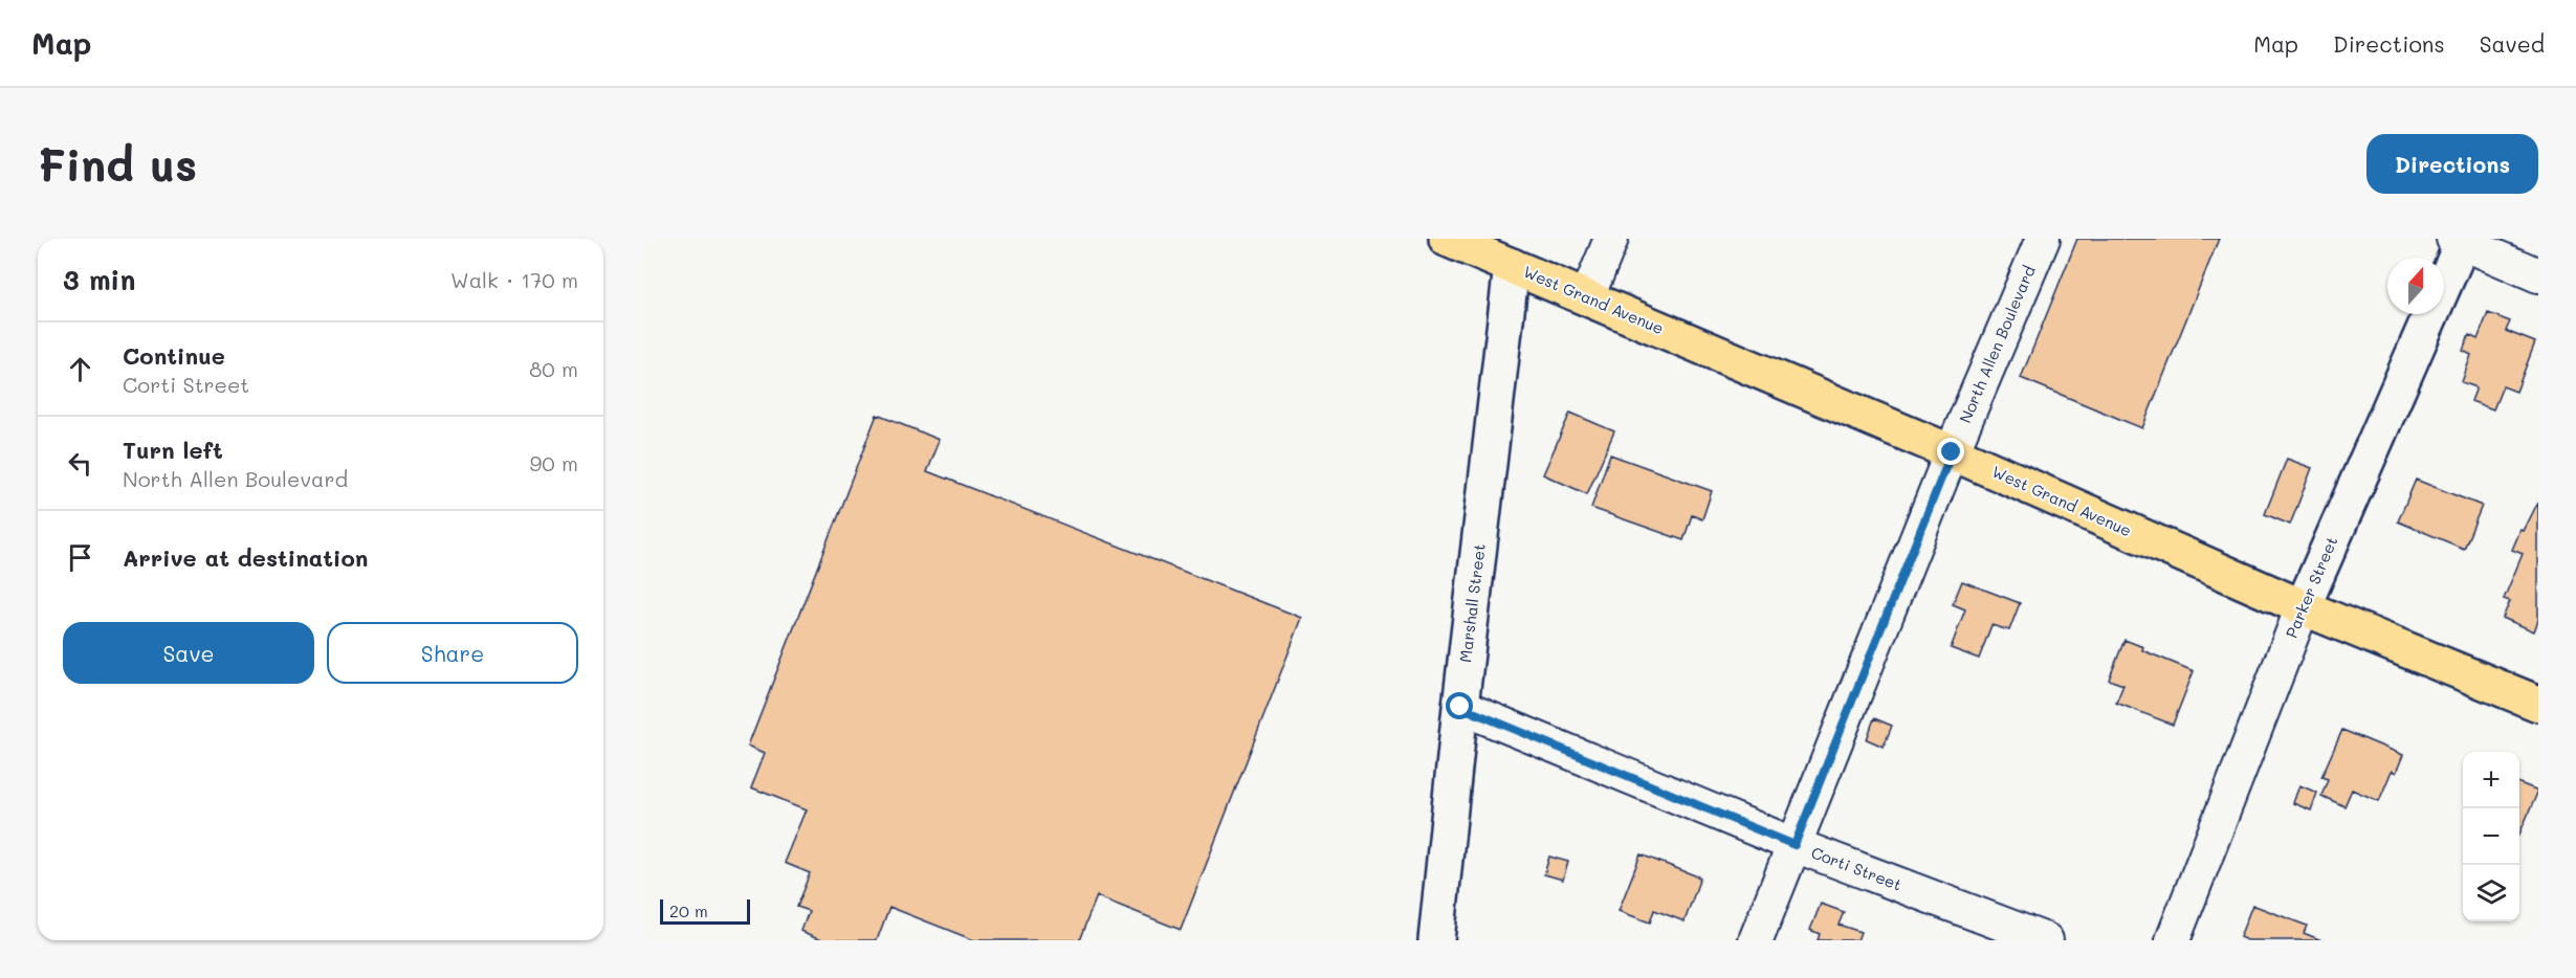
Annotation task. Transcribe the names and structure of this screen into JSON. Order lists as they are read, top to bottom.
{
  "streets": {
    "highway": ["West Grand Avenue"],
    "street": [
      "North Allen Boulevard",
      "Parker Street",
      "Marshall Street",
      "Corti Street"
    ]
  },
  "crossings": [
    ["West Grand Avenue", "North Allen Boulevard"],
    ["West Grand Avenue", "Parker Street"],
    ["West Grand Avenue", "Marshall Street"],
    ["North Allen Boulevard", "Corti Street"],
    ["Marshall Street", "Corti Street"]
  ],
  "scale_bar": "20 m",
  "north": "top",
  "page": {
    "header": "Map",
    "nav": ["Map", "Directions", "Saved"],
    "buttons": [
      "Directions",
      ["Save", "Share"]
    ],
    "title": "Find us",
    "heading": ["3 min", "Walk · 170 m"],
    "list": [
      ["Continue", "Corti Street", "80 m"],
      ["Turn left", "North Allen Boulevard", "90 m"],
      "Arrive at destination"
    ],
    "map_buttons": ["+", "−"],
    "scale": "20 m"
  }
}
